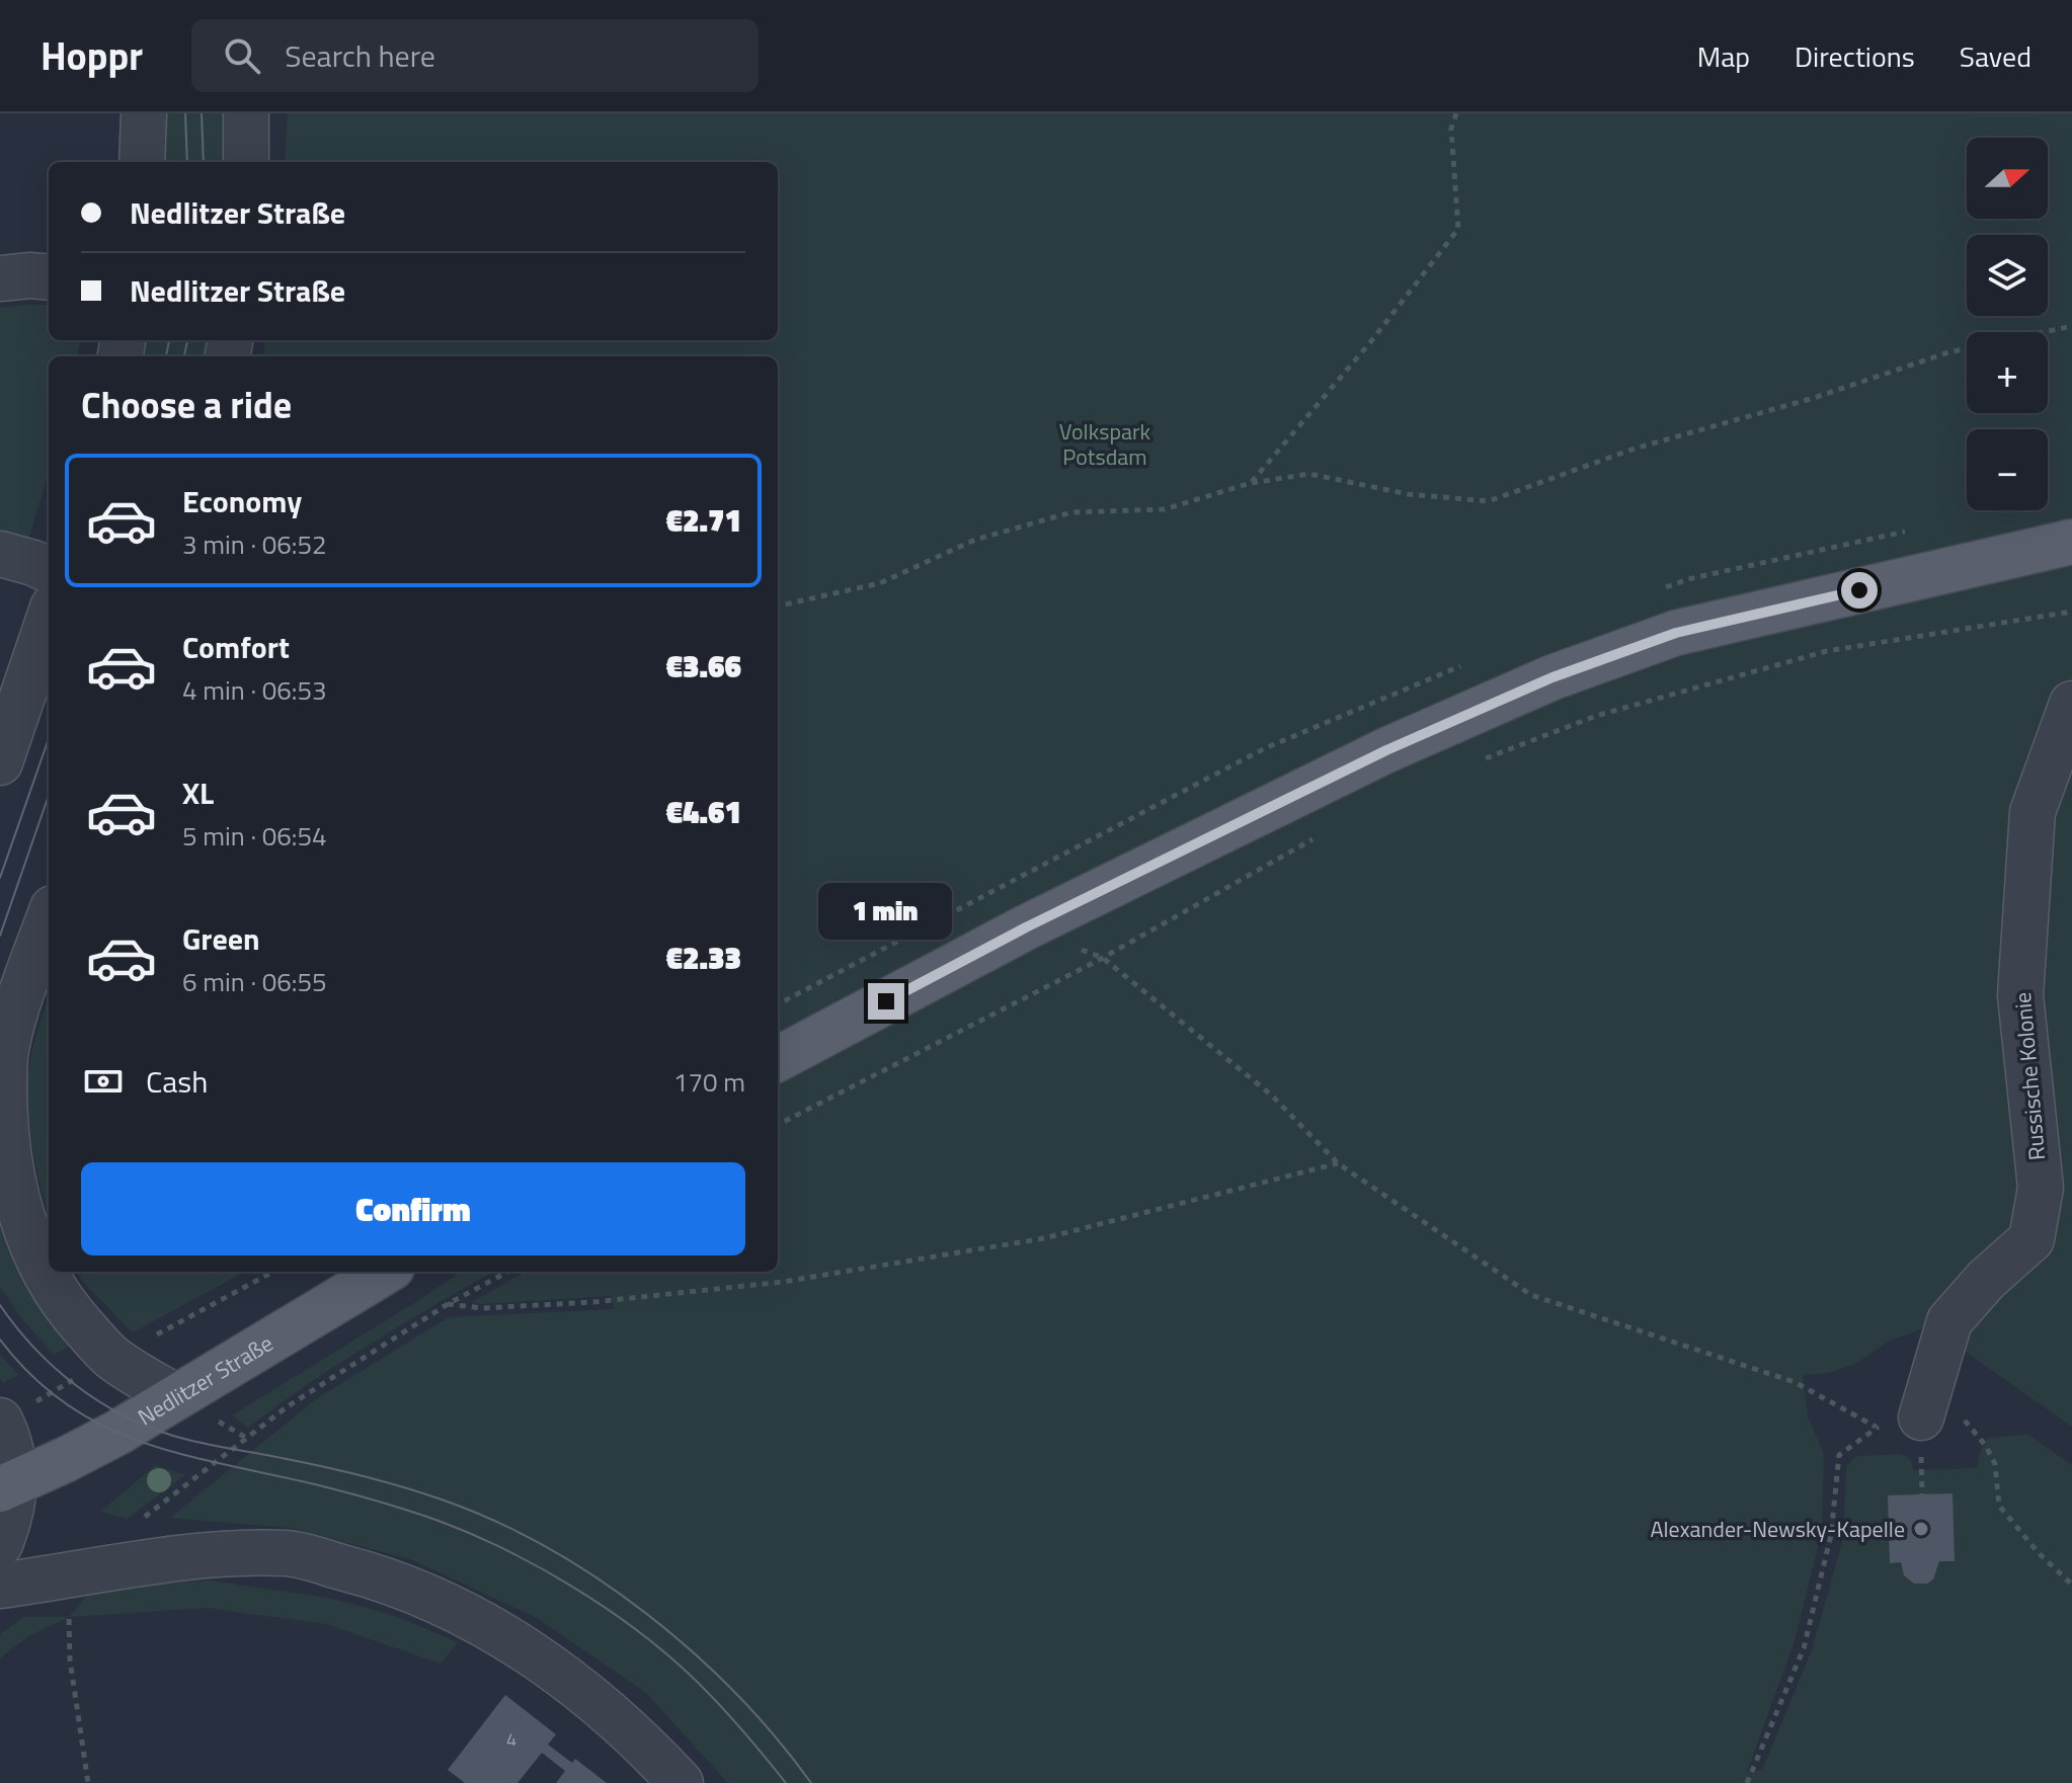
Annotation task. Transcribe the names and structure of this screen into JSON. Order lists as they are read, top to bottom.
{
  "streets": {
    "main road": ["Nedlitzer Straße"],
    "street": ["Russische Kolonie"]
  },
  "parks": ["Volkspark Potsdam"],
  "places": ["Alexander-Newsky-Kapelle"],
  "house_numbers": ["4"],
  "north": "right",
  "page": {
    "header": "Hoppr",
    "search": "Search here",
    "nav": ["Map", "Directions", "Saved"],
    "map_buttons": ["+", "−"],
    "banner": ["Nedlitzer Straße", "Nedlitzer Straße"],
    "heading": "Choose a ride",
    "list": [
      {
        "name": "Economy",
        "note": "3 min · 06:52",
        "value": "€2.71"
      },
      {
        "name": "Comfort",
        "note": "4 min · 06:53",
        "value": "€3.66"
      },
      {
        "name": "XL",
        "note": "5 min · 06:54",
        "value": "€4.61"
      },
      {
        "name": "Green",
        "note": "6 min · 06:55",
        "value": "€2.33"
      }
    ],
    "bubble": "1 min",
    "pay": ["Cash", "170 m"],
    "buttons": "Confirm"
  }
}
